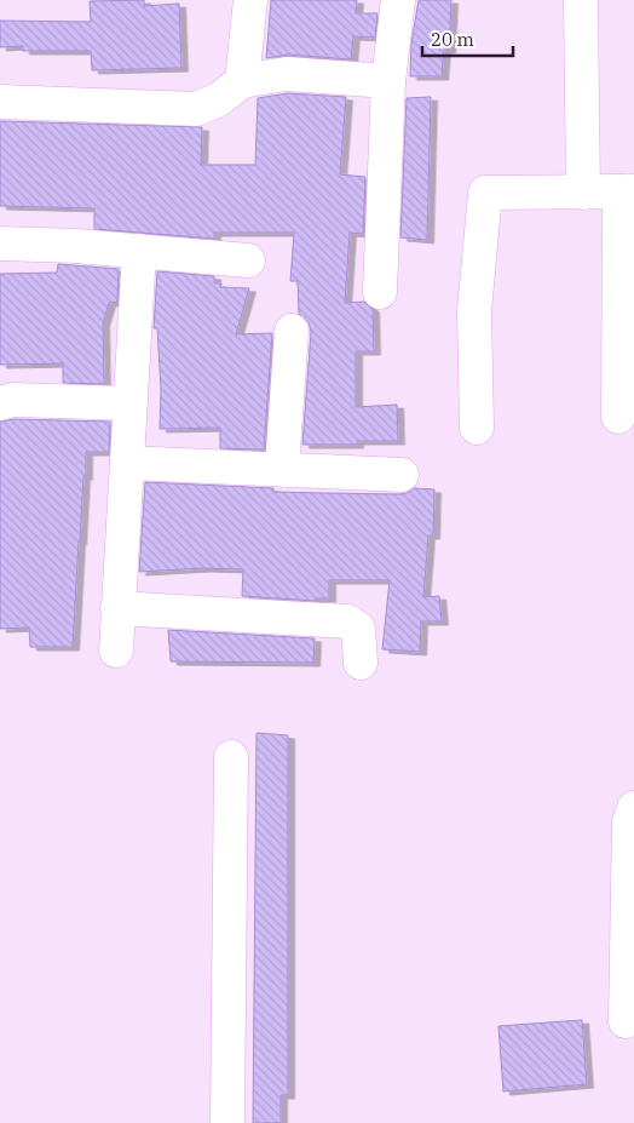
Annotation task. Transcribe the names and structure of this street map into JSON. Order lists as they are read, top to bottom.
{
  "scale_bar": "20 m"
}
